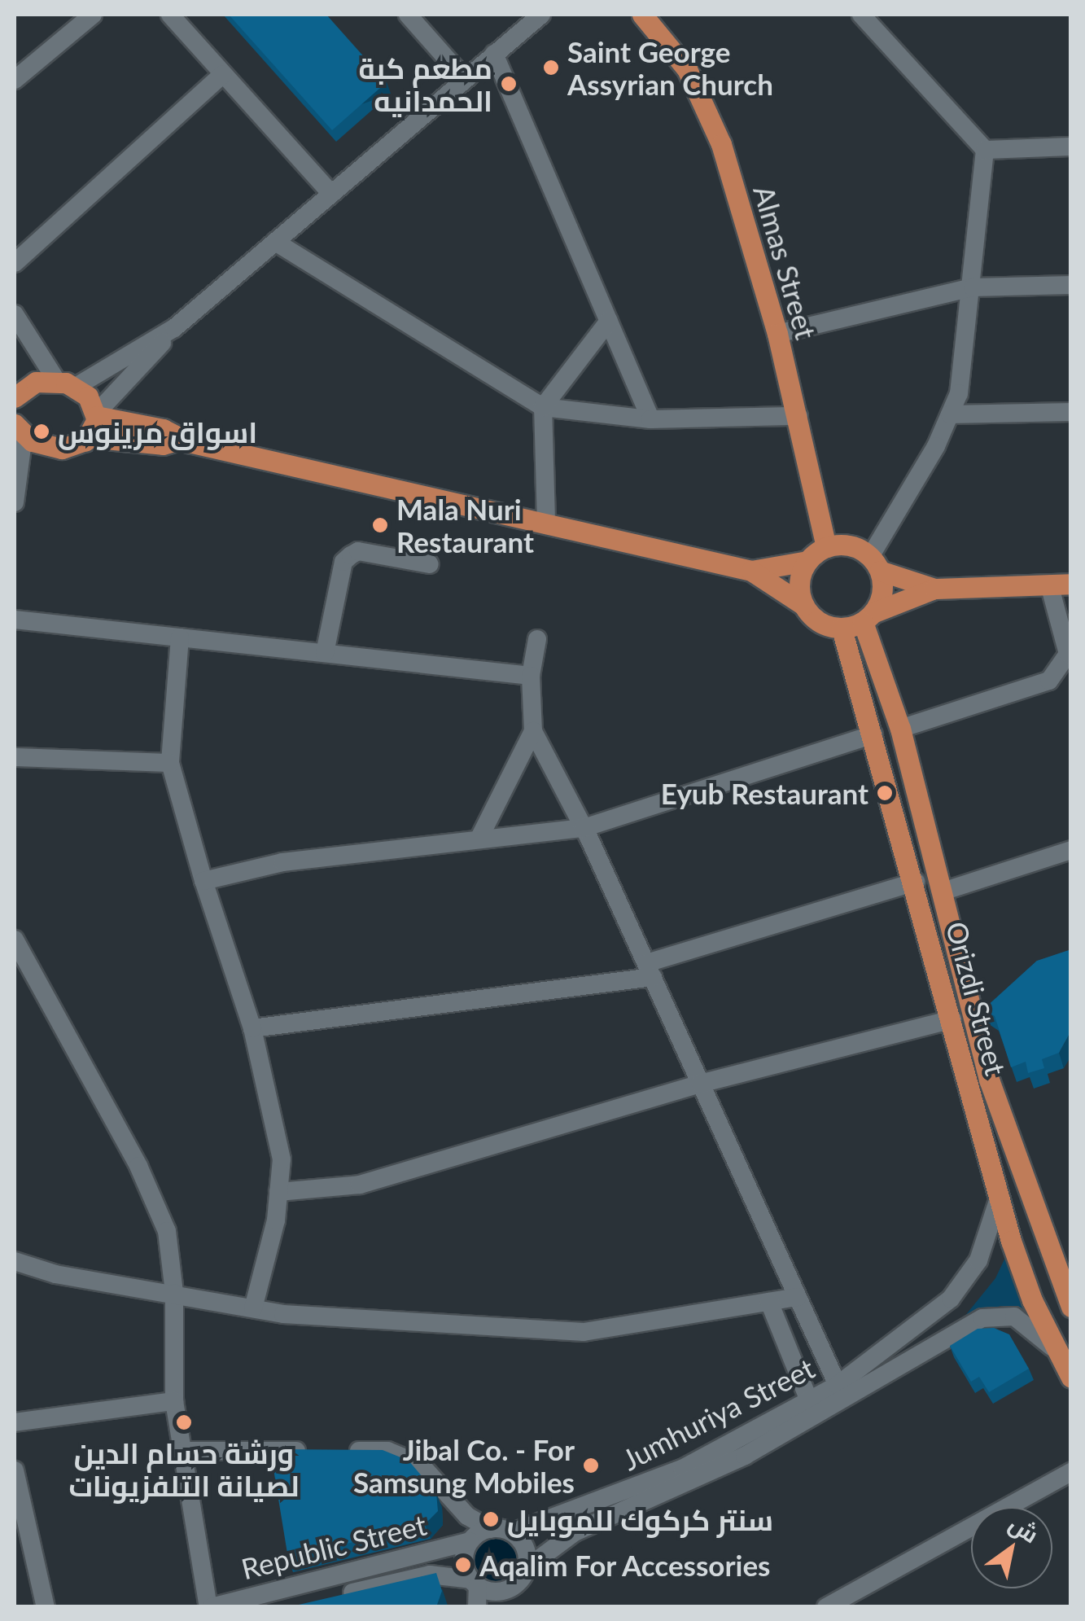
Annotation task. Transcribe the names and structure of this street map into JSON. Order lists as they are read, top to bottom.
{
  "streets": {
    "main road": ["Almas Street", "Orizdi Street"],
    "street": ["Jumhuriya Street", "Republic Street"]
  },
  "crossings": [
    ["Almas Street", "Orizdi Street"],
    ["Orizdi Street", "Jumhuriya Street"],
    ["Jumhuriya Street", "Republic Street"]
  ],
  "places": [
    "Saint George Assyrian Church",
    "مطعم كبة الحمدانيه",
    "اسواق مرينوس",
    "Mala Nuri Restaurant",
    "Eyub Restaurant",
    "ورشة حسام الدين لصيانة التلفزيونات",
    "Jibal Co. - For Samsung Mobiles",
    "سنتر كركوك للموبايل",
    "Aqalim For Accessories"
  ],
  "north": "top right"
}
